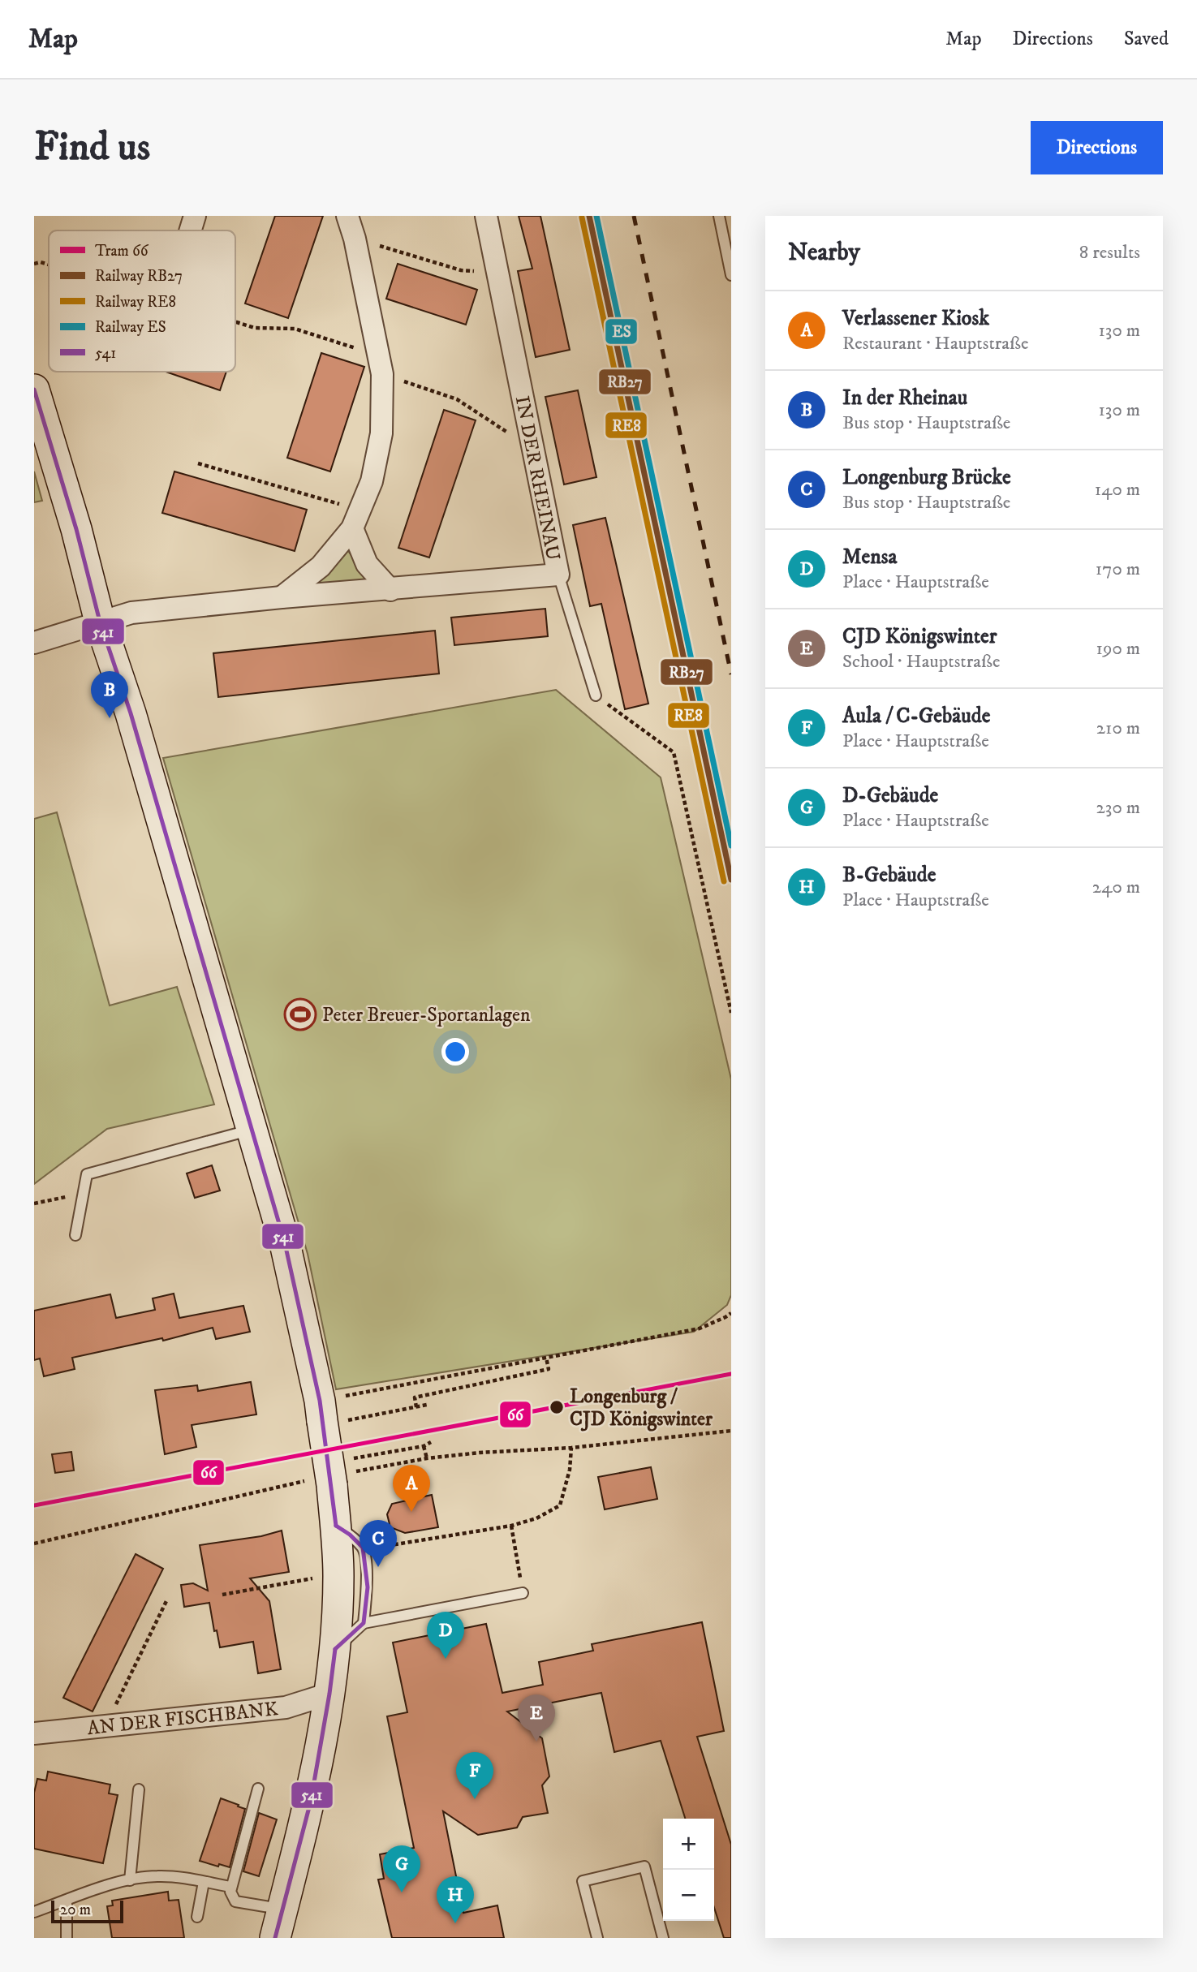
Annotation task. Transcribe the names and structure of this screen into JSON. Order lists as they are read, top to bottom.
{
  "streets": {
    "street": ["IN DER RHEINAU", "AN DER FISCHBANK"]
  },
  "places": {
    "sports": ["Peter Breuer-Sportanlagen"],
    "other": ["Longenburg / CJD Königswinter"]
  },
  "lines": [
    "rail line RB27",
    "rail line ES",
    "rail line RE8",
    "transit line 541",
    "tram line 66"
  ],
  "legend": [
    "Tram 66",
    "Railway RB27",
    "Railway RE8",
    "Railway ES",
    "541"
  ],
  "scale_bar": "20 m",
  "page": {
    "header": "Map",
    "nav": ["Map", "Directions", "Saved"],
    "buttons": "Directions",
    "title": "Find us",
    "heading": ["Nearby", "8 results"],
    "list": [
      {
        "mark": "A",
        "name": "Verlassener Kiosk",
        "note": "Restaurant · Hauptstraße",
        "value": "130 m"
      },
      {
        "mark": "B",
        "name": "In der Rheinau",
        "note": "Bus stop · Hauptstraße",
        "value": "130 m"
      },
      {
        "mark": "C",
        "name": "Longenburg Brücke",
        "note": "Bus stop · Hauptstraße",
        "value": "140 m"
      },
      {
        "mark": "D",
        "name": "Mensa",
        "note": "Place · Hauptstraße",
        "value": "170 m"
      },
      {
        "mark": "E",
        "name": "CJD Königswinter",
        "note": "School · Hauptstraße",
        "value": "190 m"
      },
      {
        "mark": "F",
        "name": "Aula / C-Gebäude",
        "note": "Place · Hauptstraße",
        "value": "210 m"
      },
      {
        "mark": "G",
        "name": "D-Gebäude",
        "note": "Place · Hauptstraße",
        "value": "230 m"
      },
      {
        "mark": "H",
        "name": "B-Gebäude",
        "note": "Place · Hauptstraße",
        "value": "240 m"
      }
    ],
    "pins": [
      "B",
      "A",
      "C",
      "D",
      "E",
      "F",
      "G",
      "H"
    ],
    "map_buttons": ["+", "−"],
    "scale": "20 m"
  }
}
